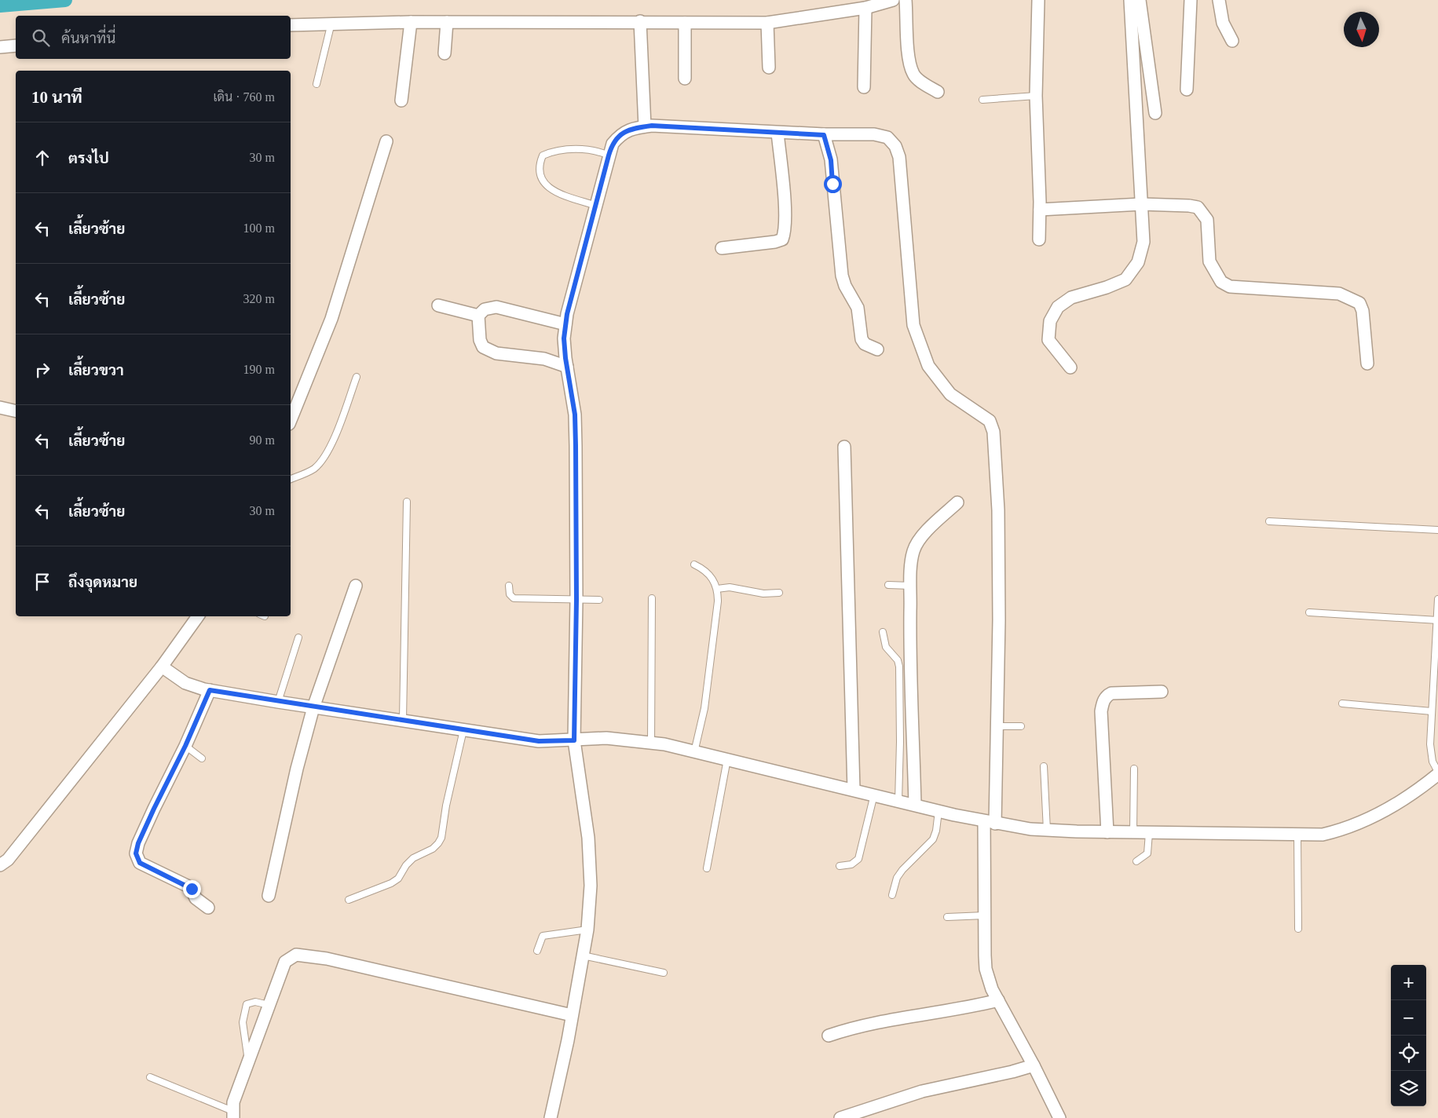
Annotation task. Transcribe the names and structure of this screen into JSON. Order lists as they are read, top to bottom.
{
  "north": "bottom",
  "page": {
    "search": "ค้นหาที่นี่",
    "heading": ["10 นาที", "เดิน · 760 m"],
    "list": [
      ["ตรงไป", "30 m"],
      ["เลี้ยวซ้าย", "100 m"],
      ["เลี้ยวซ้าย", "320 m"],
      ["เลี้ยวขวา", "190 m"],
      ["เลี้ยวซ้าย", "90 m"],
      ["เลี้ยวซ้าย", "30 m"],
      "ถึงจุดหมาย"
    ],
    "map_buttons": ["+", "−"]
  }
}
